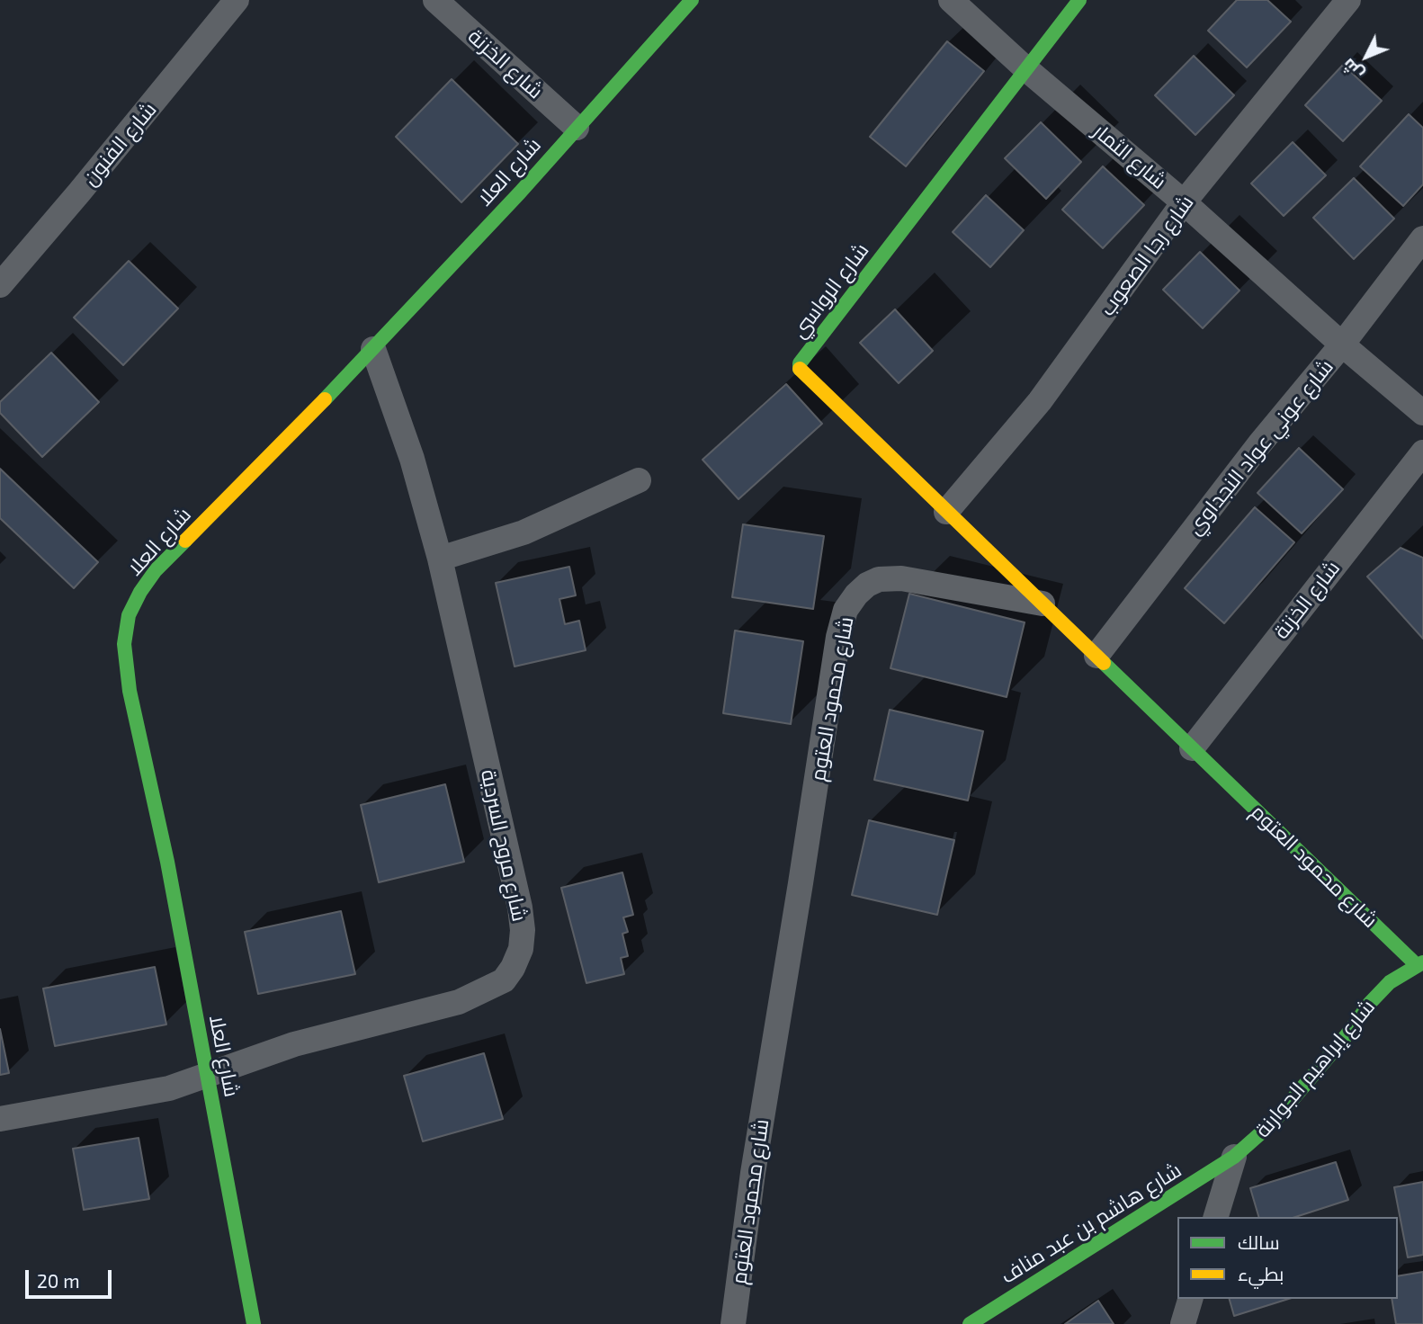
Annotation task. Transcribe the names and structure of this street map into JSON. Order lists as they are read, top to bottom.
{
  "streets": {
    "street": [
      "شارع الخزنة",
      "شارع الفنون",
      "شارع الثمار",
      "شارع العلا",
      "شارع رجا الصعوب",
      "شارع الرواسي",
      "شارع عوني عواد النجداوي",
      "شارع محمود العتوم",
      "شارع مروح السردية",
      "شارع إبراهيم الجوارنة",
      "شارع هاشم بن عبد مناف"
    ]
  },
  "crossings": [
    ["شارع الخزنة", "شارع العلا"],
    ["شارع الخزنة", "شارع محمود العتوم"],
    ["شارع الثمار", "شارع رجا الصعوب"],
    ["شارع الثمار", "شارع الرواسي"],
    ["شارع الثمار", "شارع عوني عواد النجداوي"],
    ["شارع العلا", "شارع مروح السردية"],
    ["شارع رجا الصعوب", "شارع الرواسي"],
    ["شارع الرواسي", "شارع محمود العتوم"],
    ["شارع عوني عواد النجداوي", "شارع محمود العتوم"],
    ["شارع محمود العتوم", "شارع إبراهيم الجوارنة"],
    ["شارع إبراهيم الجوارنة", "شارع هاشم بن عبد مناف"]
  ],
  "legend": ["سالك", "بطيء"],
  "scale_bar": "20 m",
  "north": "bottom left"
}
